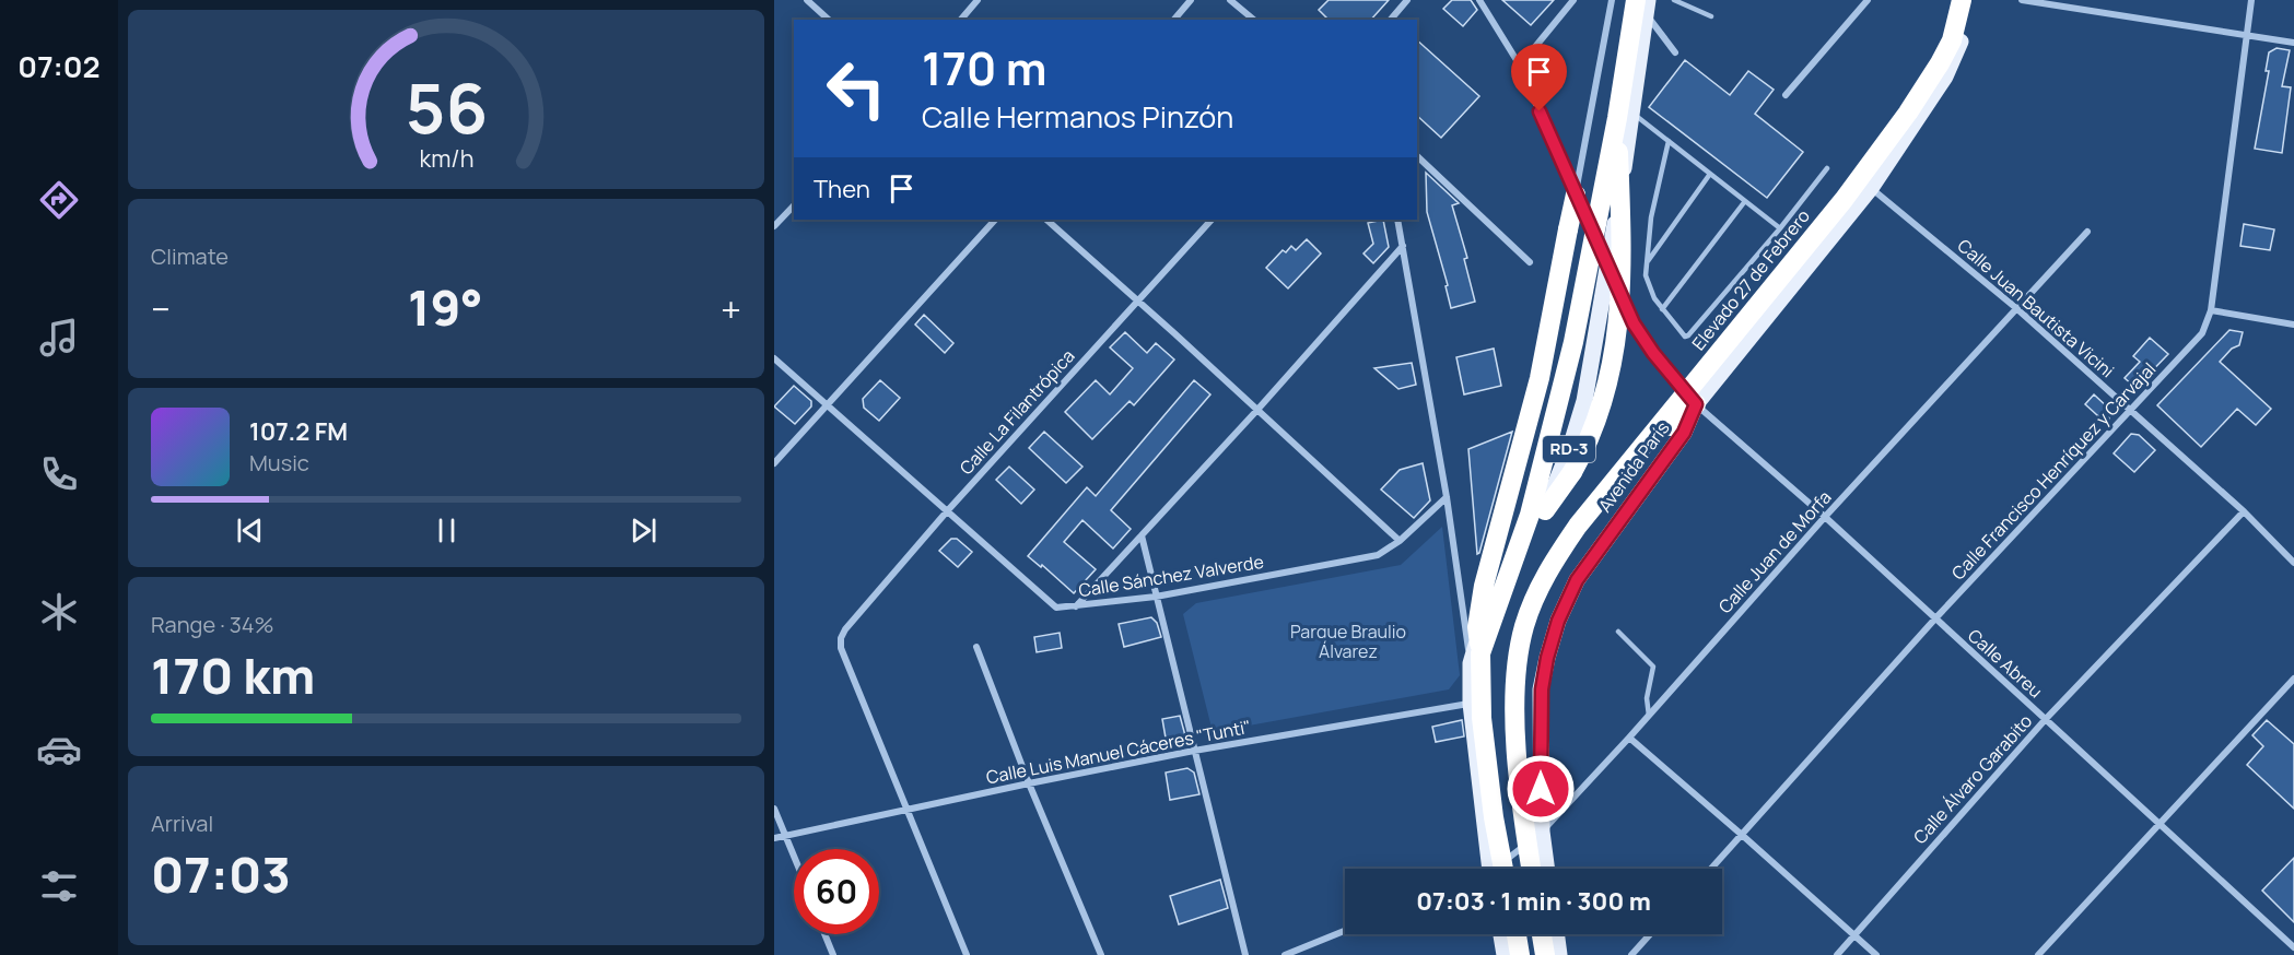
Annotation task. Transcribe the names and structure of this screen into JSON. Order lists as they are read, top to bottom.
{
  "streets": {
    "highway": ["Elevado 27 de Febrero", "RD-3"],
    "main road": ["Avenida París"],
    "street": [
      "Calle Juan Bautista Vicini",
      "Calle La Filantrópica",
      "Calle Francisco Henríquez y Carvajal",
      "Calle Juan de Morfa",
      "Calle Sánchez Valverde",
      "Calle Abreu",
      "Calle Luis Manuel Cáceres \"Tunti\"",
      "Calle Álvaro Garabito"
    ]
  },
  "crossings": [
    ["Calle Juan Bautista Vicini", "Avenida París"],
    ["Calle Juan Bautista Vicini", "Calle Francisco Henríquez y Carvajal"],
    ["Calle Juan Bautista Vicini", "Calle Juan de Morfa"],
    ["Calle Juan Bautista Vicini", "Calle Álvaro Garabito"],
    ["Calle La Filantrópica", "Calle Sánchez Valverde"],
    ["Calle La Filantrópica", "Calle Luis Manuel Cáceres \"Tunti\""],
    ["RD-3", "Calle Abreu"],
    ["RD-3", "Calle Luis Manuel Cáceres \"Tunti\""],
    ["Avenida París", "Calle Juan de Morfa"],
    ["Avenida París", "Calle Abreu"],
    ["Calle Francisco Henríquez y Carvajal", "Calle Abreu"],
    ["Calle Juan de Morfa", "Calle Abreu"],
    ["Calle Abreu", "Calle Álvaro Garabito"]
  ],
  "parks": ["Parque Braulio Álvarez"],
  "page": {
    "tabs": "07:02",
    "turn": ["170 m", "Calle Hermanos Pinzón"],
    "then": "Then",
    "tile": [
      "Climate",
      ["Range · 34%", "170 km"],
      ["Arrival", "07:03"]
    ],
    "heat": ["−", "19°", "+"],
    "song": ["107.2 FM", "Music"],
    "limit": "60",
    "trip": "07:03 · 1 min · 300 m",
    "gauge": ["56", "km/h"]
  }
}
